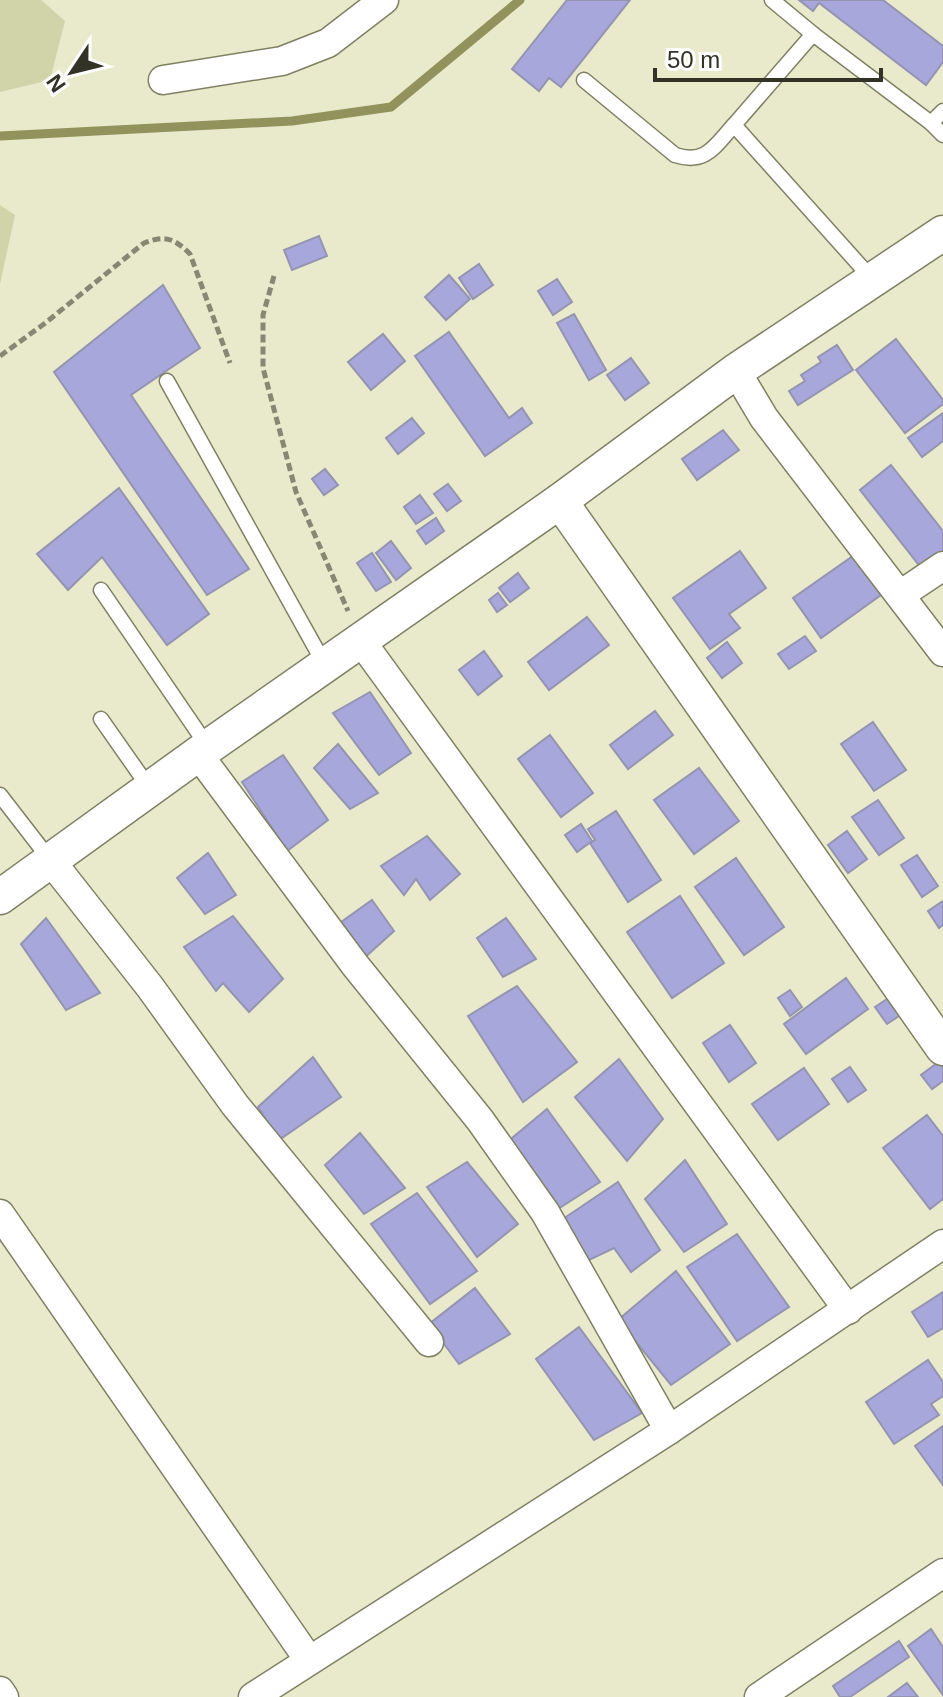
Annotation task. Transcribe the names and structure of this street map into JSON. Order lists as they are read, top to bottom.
{
  "scale_bar": "50 m",
  "north": "bottom left"
}
